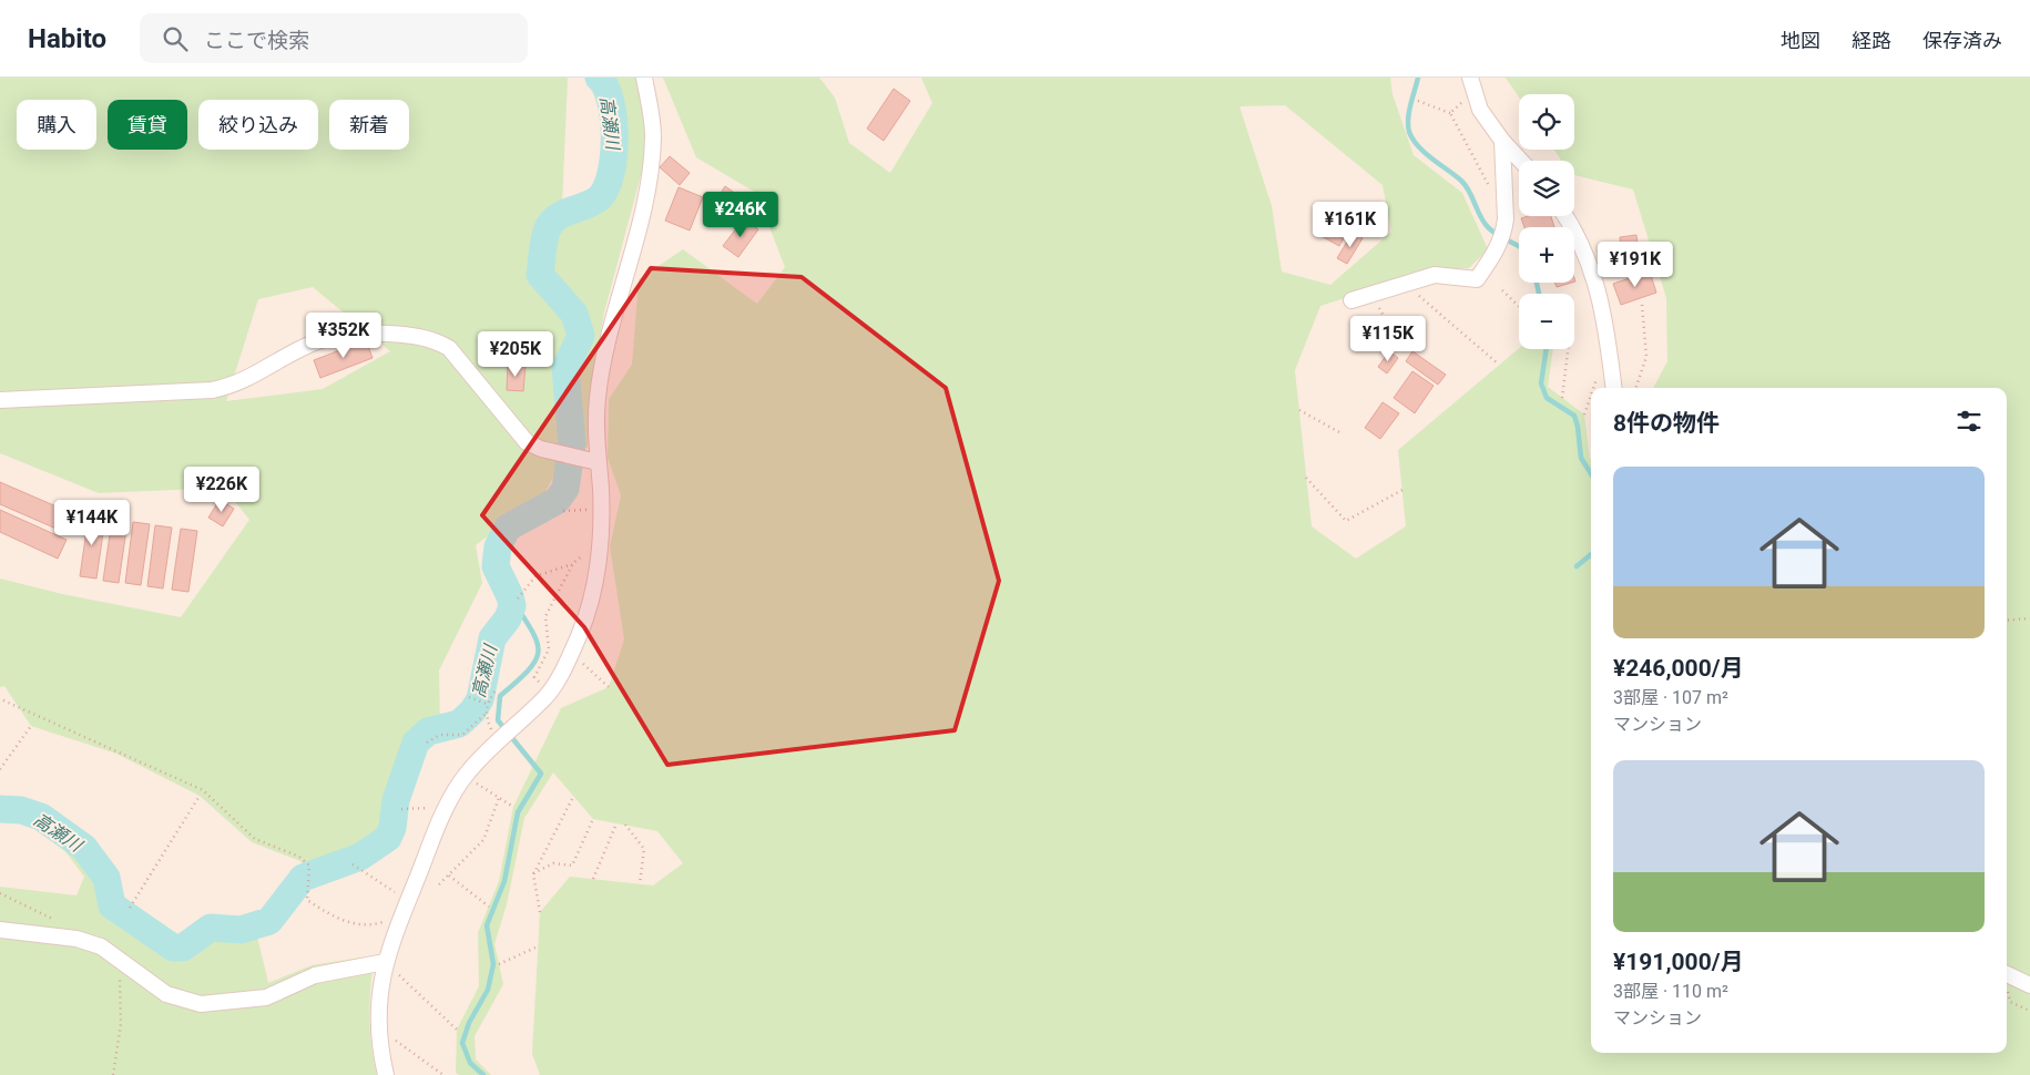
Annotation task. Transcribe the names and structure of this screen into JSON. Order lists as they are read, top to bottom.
{
  "water": ["高瀬川"],
  "page": {
    "header": "Habito",
    "search": "ここで検索",
    "nav": ["地図", "経路", "保存済み"],
    "map_buttons": ["+", "−"],
    "chip": [
      "購入",
      "賃貸",
      "絞り込み",
      "新着"
    ],
    "price": [
      "¥246K",
      "¥161K",
      "¥191K",
      "¥352K",
      "¥115K",
      "¥205K",
      "¥226K",
      "¥144K"
    ],
    "heading": "8件の物件",
    "list": [
      {
        "name": "¥246,000/月",
        "note": "3部屋 · 107 m² · マンション"
      },
      {
        "name": "¥191,000/月",
        "note": "3部屋 · 110 m² · マンション"
      }
    ]
  }
}
